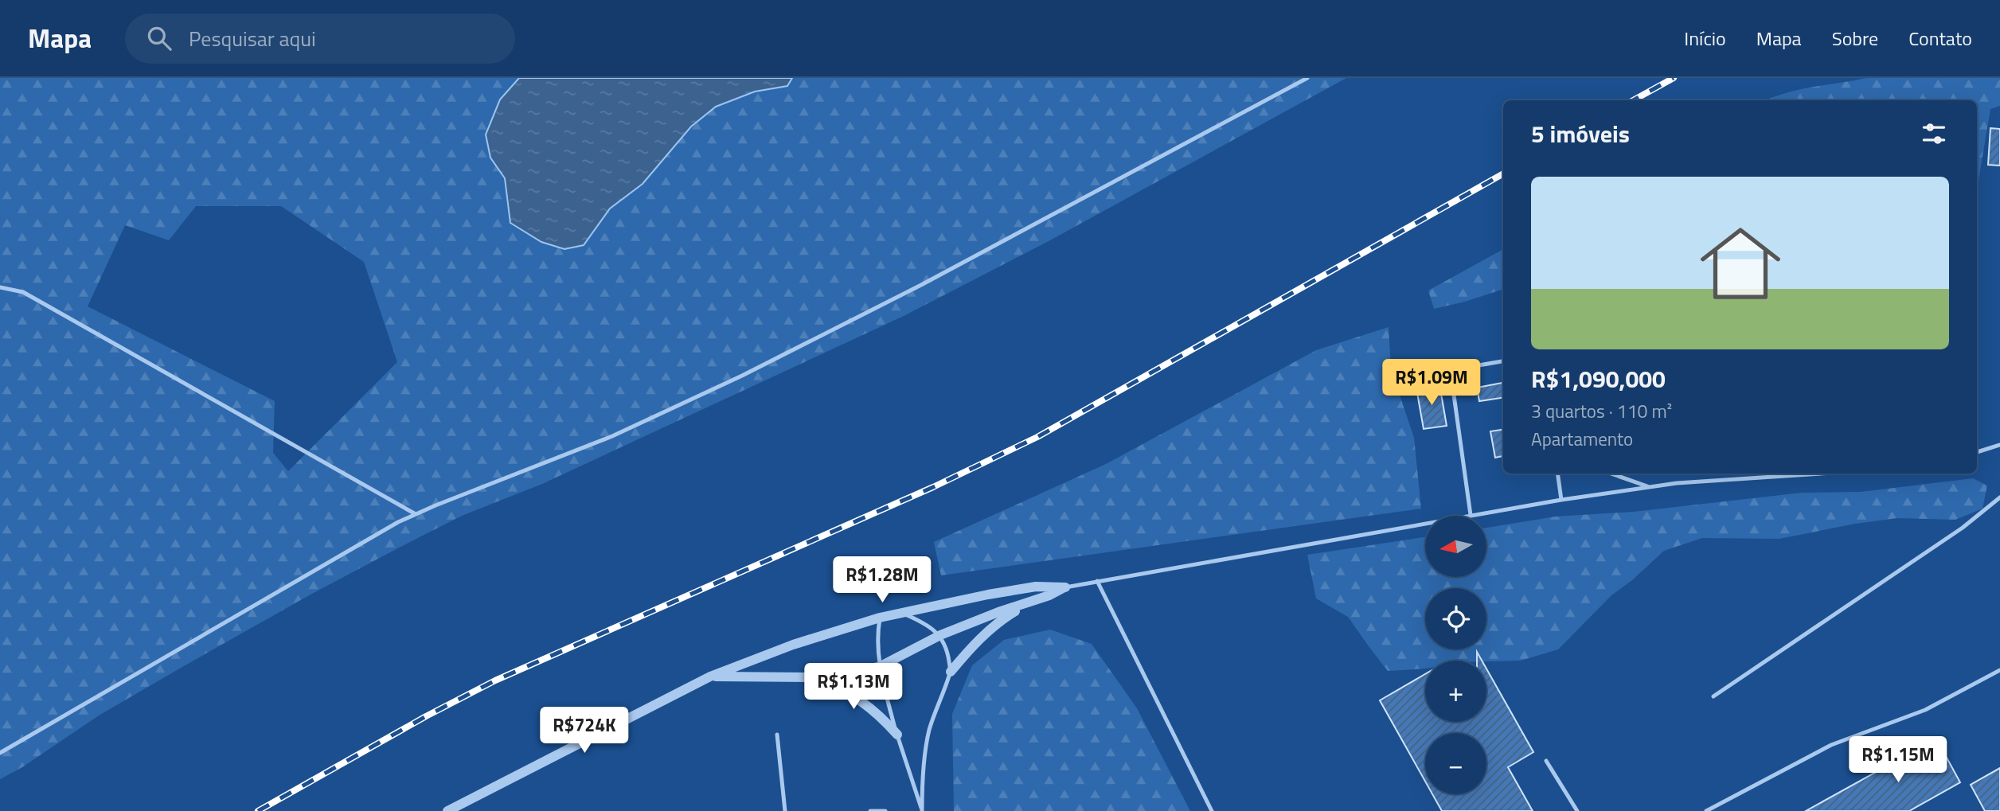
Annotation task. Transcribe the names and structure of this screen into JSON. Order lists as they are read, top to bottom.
{
  "north": "left",
  "page": {
    "header": "Mapa",
    "search": "Pesquisar aqui",
    "nav": [
      "Início",
      "Mapa",
      "Sobre",
      "Contato"
    ],
    "heading": "5 imóveis",
    "list": [
      {
        "name": "R$1,090,000",
        "note": "3 quartos · 110 m² · Apartamento"
      }
    ],
    "price": [
      "R$1.09M",
      "R$1.28M",
      "R$1.13M",
      "R$724K",
      "R$1.15M"
    ],
    "map_buttons": ["+", "−"]
  }
}
